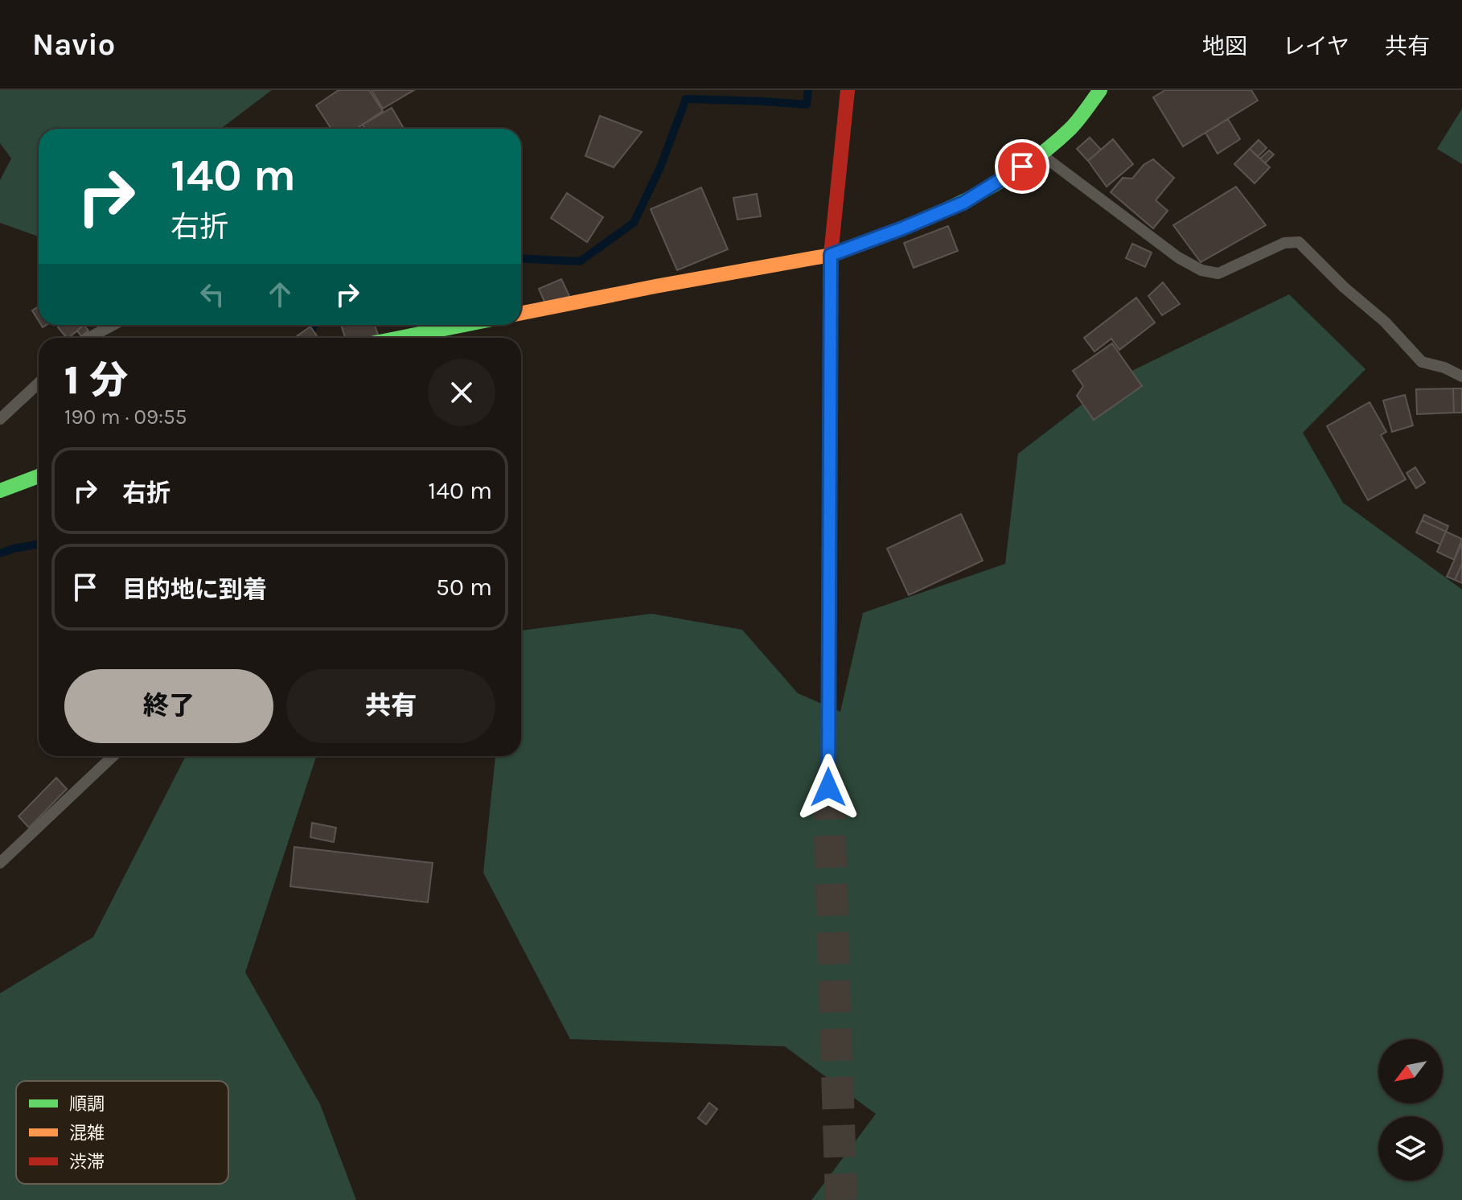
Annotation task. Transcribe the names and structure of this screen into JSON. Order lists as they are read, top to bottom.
{
  "legend": ["順調", "混雑", "渋滞"],
  "north": "bottom left",
  "page": {
    "header": "Navio",
    "nav": ["地図", "レイヤ", "共有"],
    "turn": ["140 m", "右折"],
    "heading": ["1 分", "190 m · 09:55"],
    "list": [
      {
        "name": "右折",
        "value": "140 m"
      },
      {
        "name": "目的地に到着",
        "value": "50 m"
      }
    ],
    "buttons": ["終了", "共有"]
  }
}
